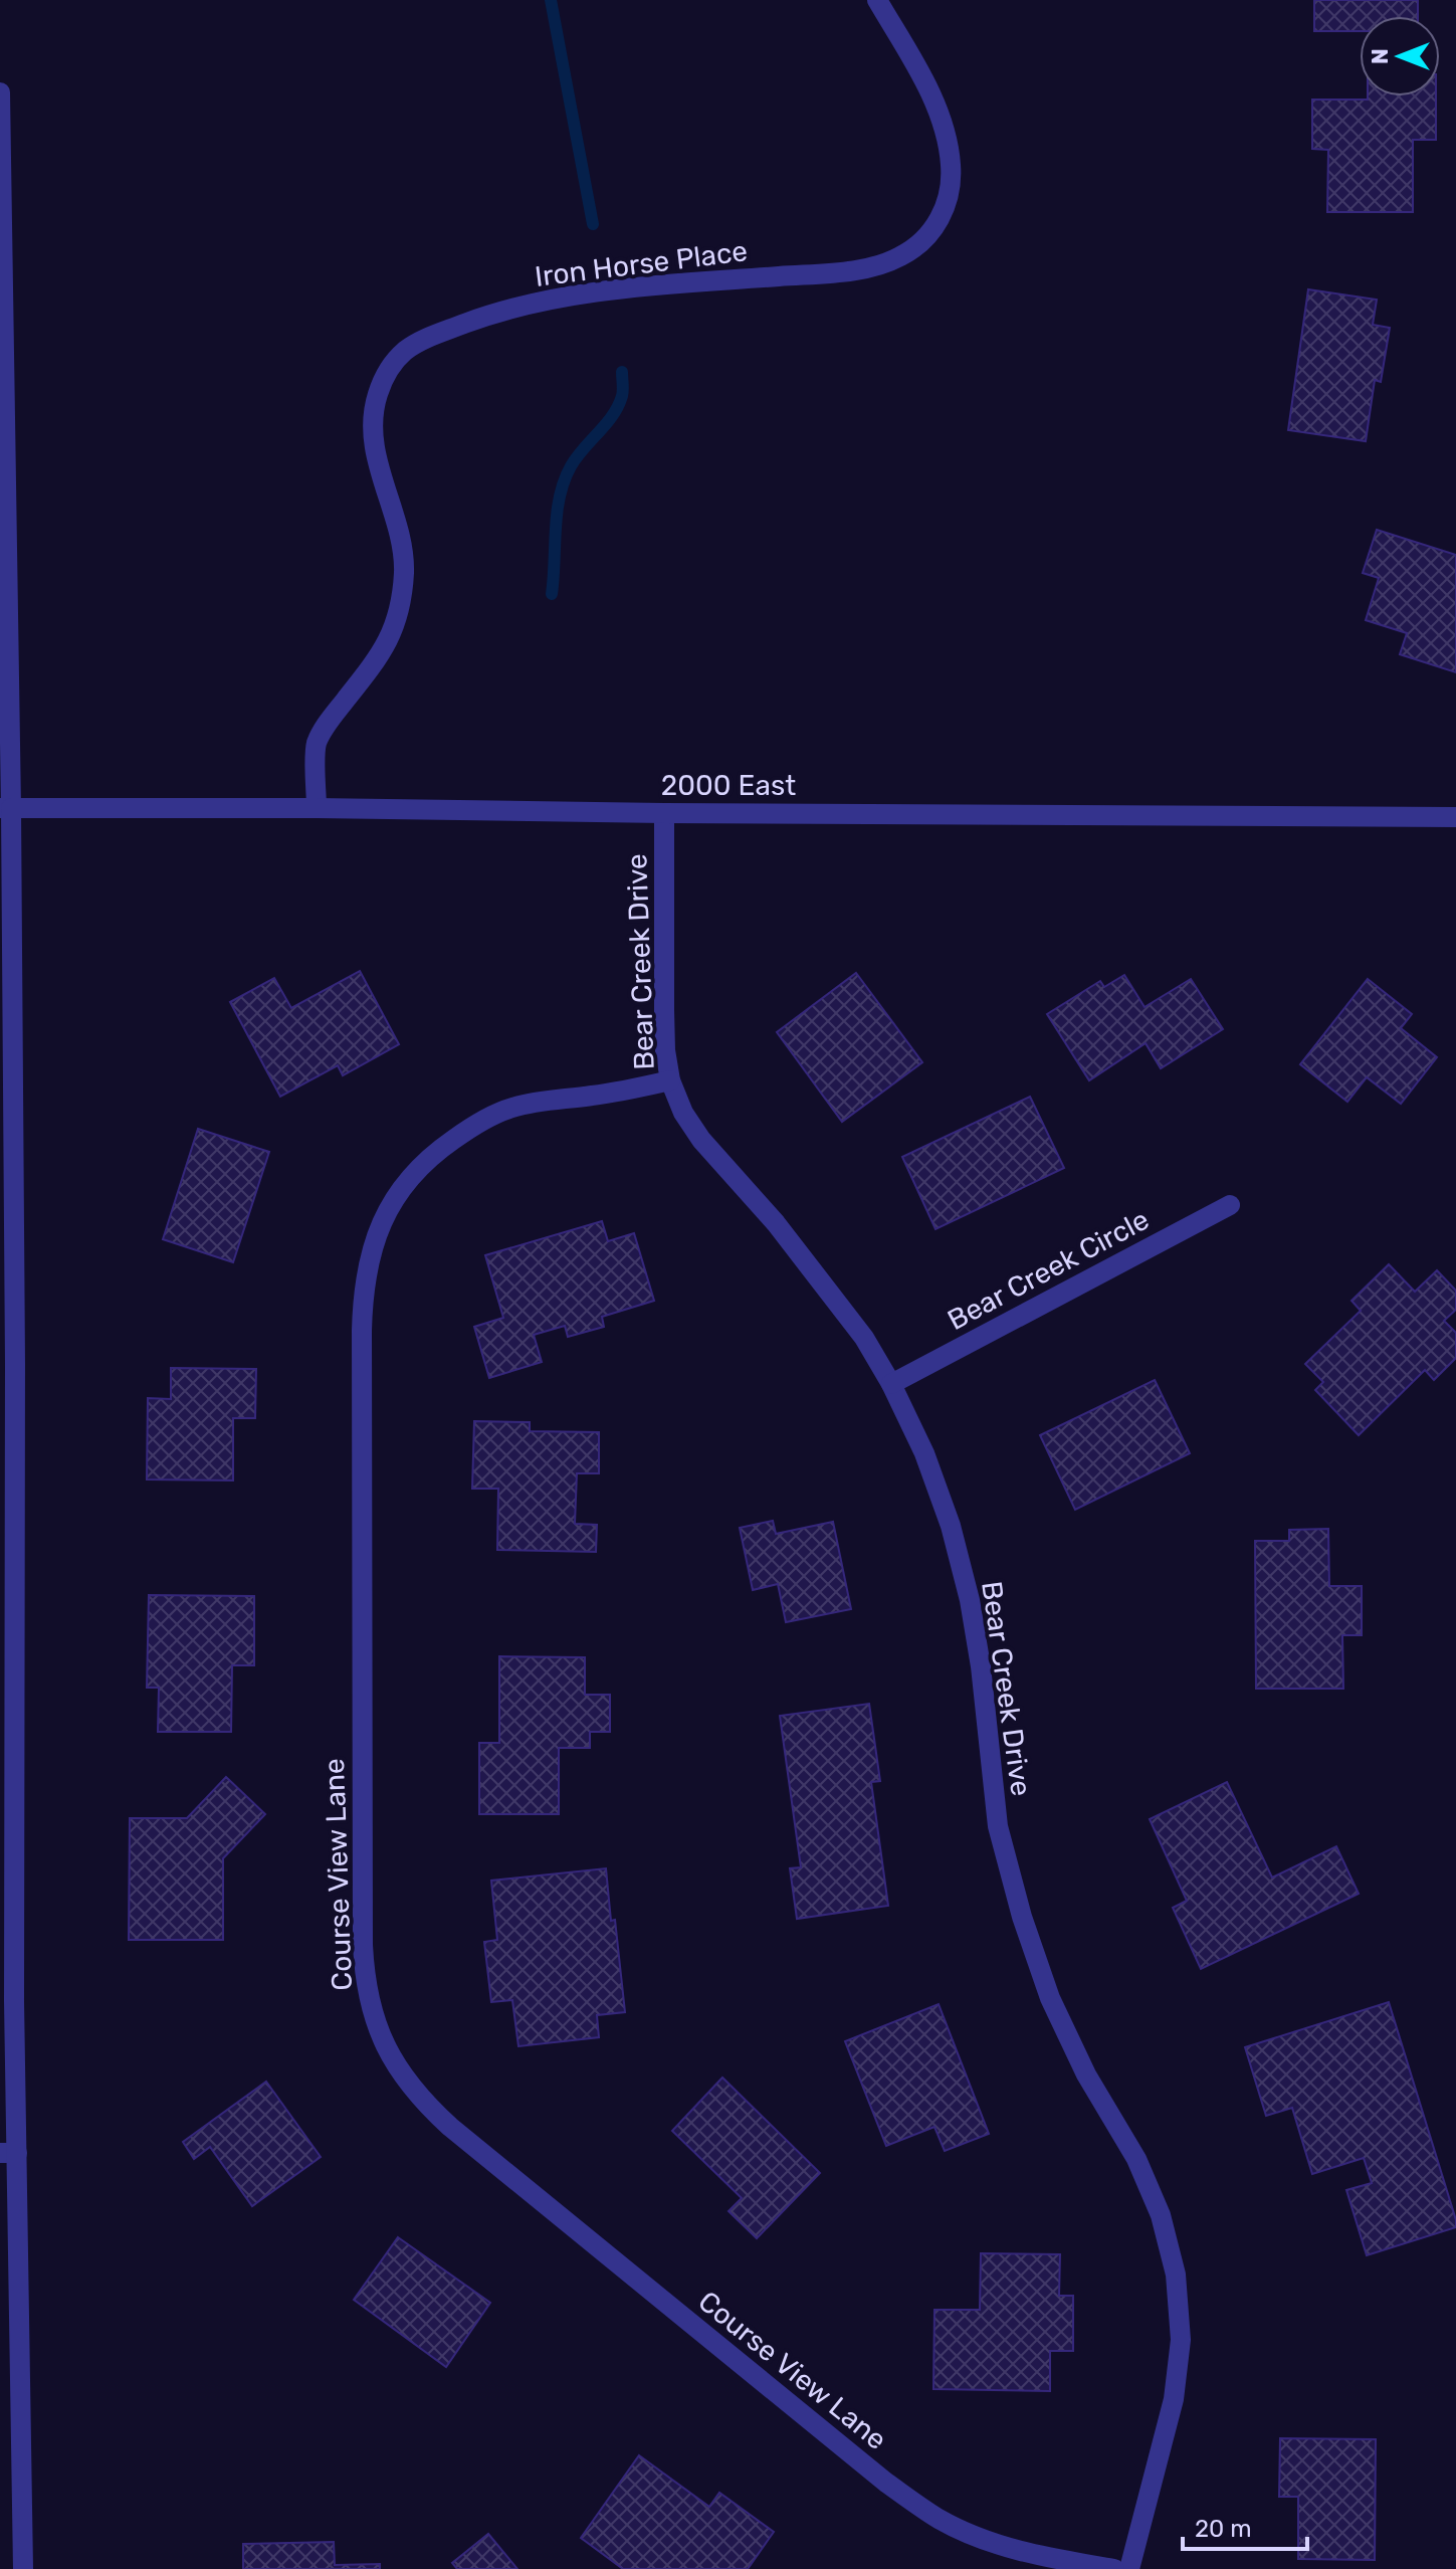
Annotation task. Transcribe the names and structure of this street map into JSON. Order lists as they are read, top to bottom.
{
  "streets": {
    "street": [
      "Iron Horse Place",
      "2000 East",
      "Bear Creek Drive",
      "Bear Creek Circle",
      "Course View Lane"
    ]
  },
  "crossings": [
    ["Iron Horse Place", "2000 East"],
    ["2000 East", "Bear Creek Drive"],
    ["Bear Creek Drive", "Bear Creek Circle"],
    ["Bear Creek Drive", "Course View Lane"]
  ],
  "scale_bar": "20 m",
  "north": "left"
}
